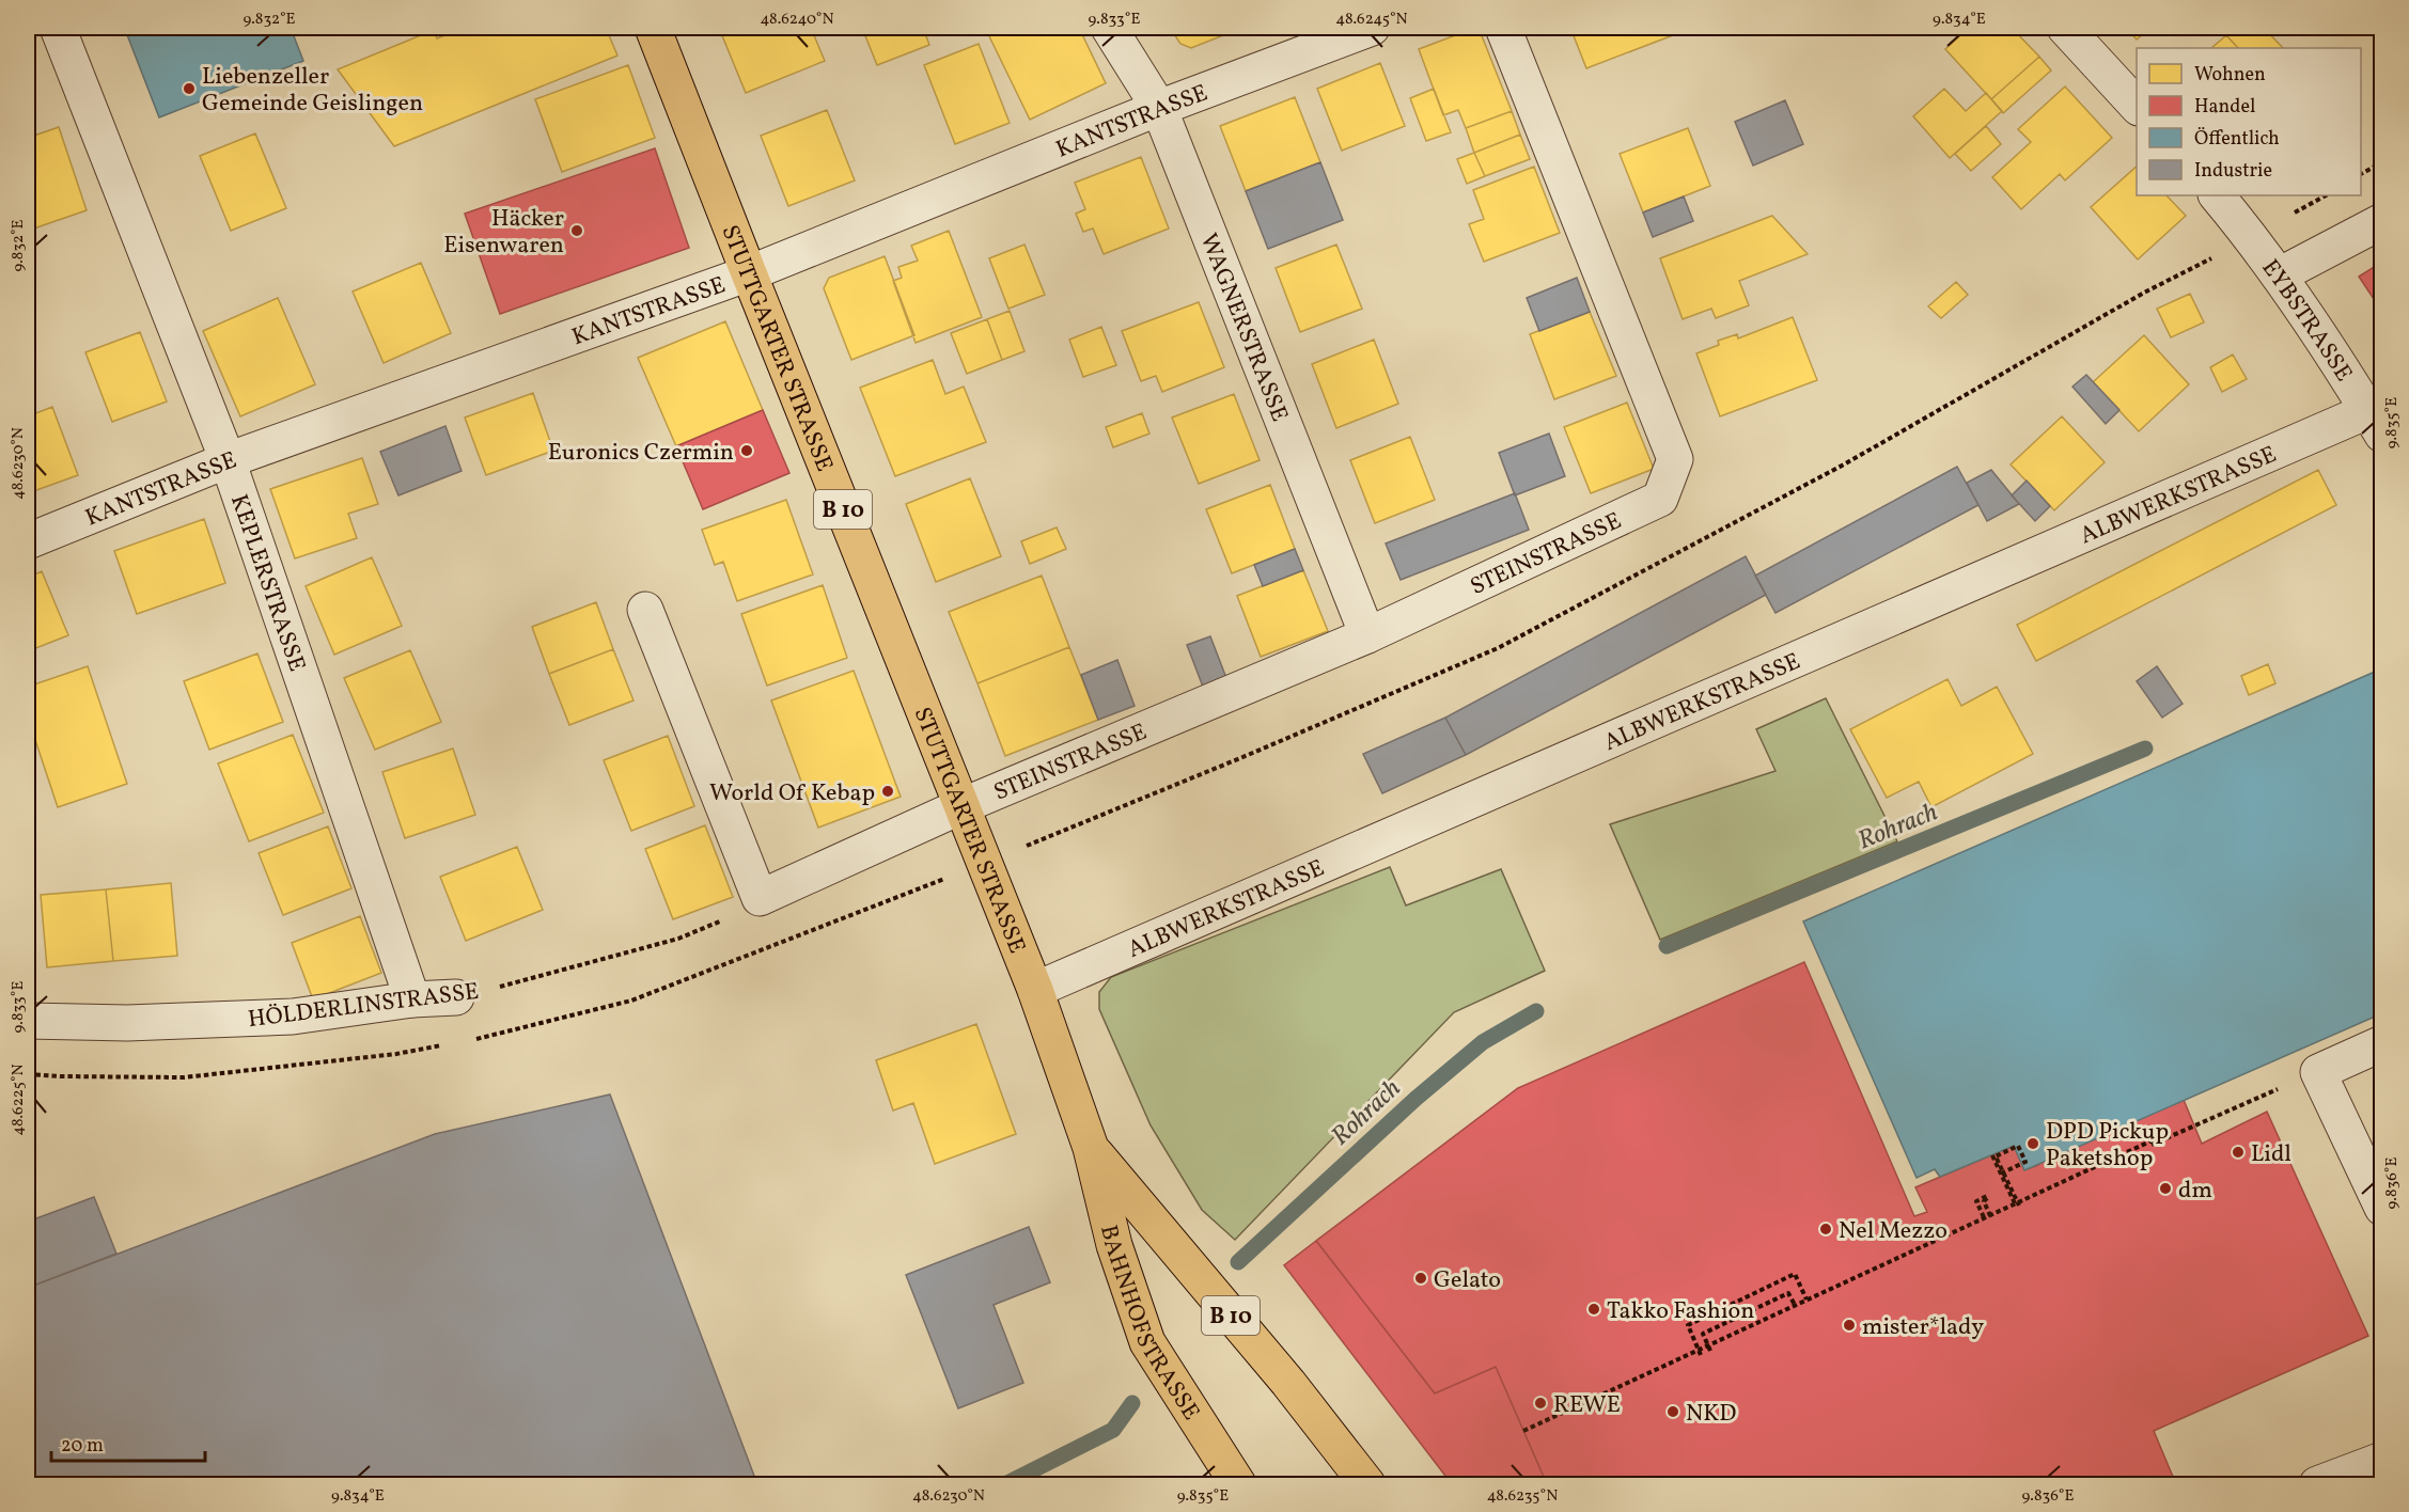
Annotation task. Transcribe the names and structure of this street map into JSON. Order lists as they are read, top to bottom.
{
  "streets": {
    "main road": ["STUTTGARTER STRASSE", "B 10", "BAHNHOFSTRASSE"],
    "street": [
      "KANTSTRASSE",
      "EYBSTRASSE",
      "WAGNERSTRASSE",
      "ALBWERKSTRASSE",
      "STEINSTRASSE",
      "KEPLERSTRASSE",
      "HÖLDERLINSTRASSE"
    ]
  },
  "crossings": [
    ["KANTSTRASSE", "WAGNERSTRASSE"],
    ["KANTSTRASSE", "STUTTGARTER STRASSE"],
    ["KANTSTRASSE", "KEPLERSTRASSE"],
    ["EYBSTRASSE", "ALBWERKSTRASSE"],
    ["WAGNERSTRASSE", "STEINSTRASSE"],
    ["STUTTGARTER STRASSE", "ALBWERKSTRASSE"],
    ["STUTTGARTER STRASSE", "STEINSTRASSE"],
    ["STUTTGARTER STRASSE", "BAHNHOFSTRASSE"],
    ["ALBWERKSTRASSE", "BAHNHOFSTRASSE"],
    ["KEPLERSTRASSE", "HÖLDERLINSTRASSE"]
  ],
  "water": ["Rohrach"],
  "places": [
    "Liebenzeller Gemeinde Geislingen",
    "Häcker Eisenwaren",
    "Euronics Czermin",
    "World Of Kebap",
    "DPD Pickup Paketshop",
    "Lidl",
    "dm",
    "Nel Mezzo",
    "Gelato",
    "Takko Fashion",
    "mister*lady",
    "REWE",
    "NKD"
  ],
  "legend": [
    "Wohnen",
    "Handel",
    "Öffentlich",
    "Industrie"
  ],
  "scale_bar": "20 m",
  "coordinates": [
    "9.832°E",
    "48.6240°N",
    "9.833°E",
    "48.6245°N",
    "9.834°E",
    "9.835°E",
    "48.6230°N",
    "48.6225°N",
    "9.836°E",
    "48.6235°N"
  ]
}
